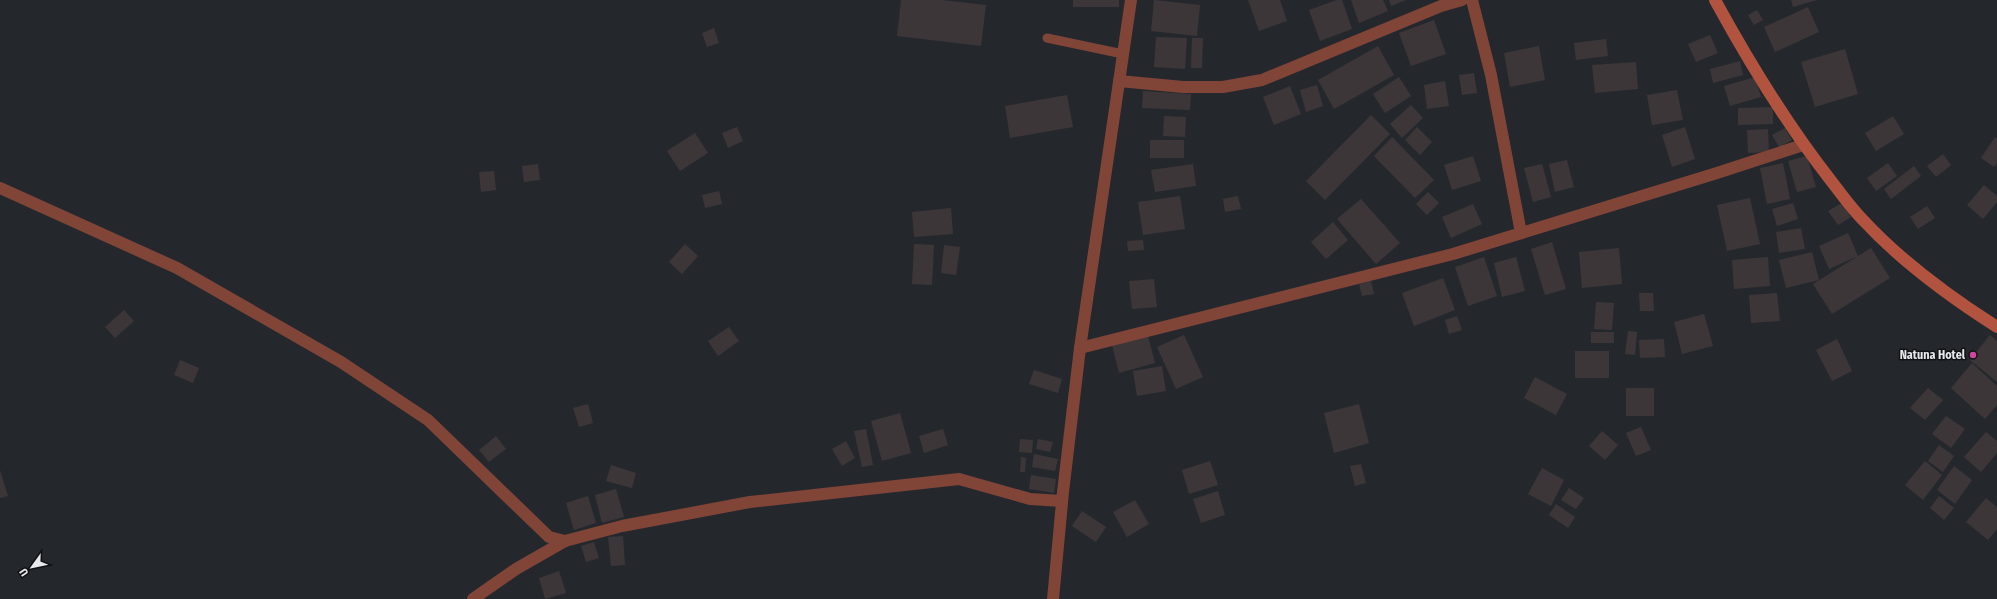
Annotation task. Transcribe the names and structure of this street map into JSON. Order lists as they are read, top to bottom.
{
  "places": ["Natuna Hotel"],
  "north": "bottom left"
}
